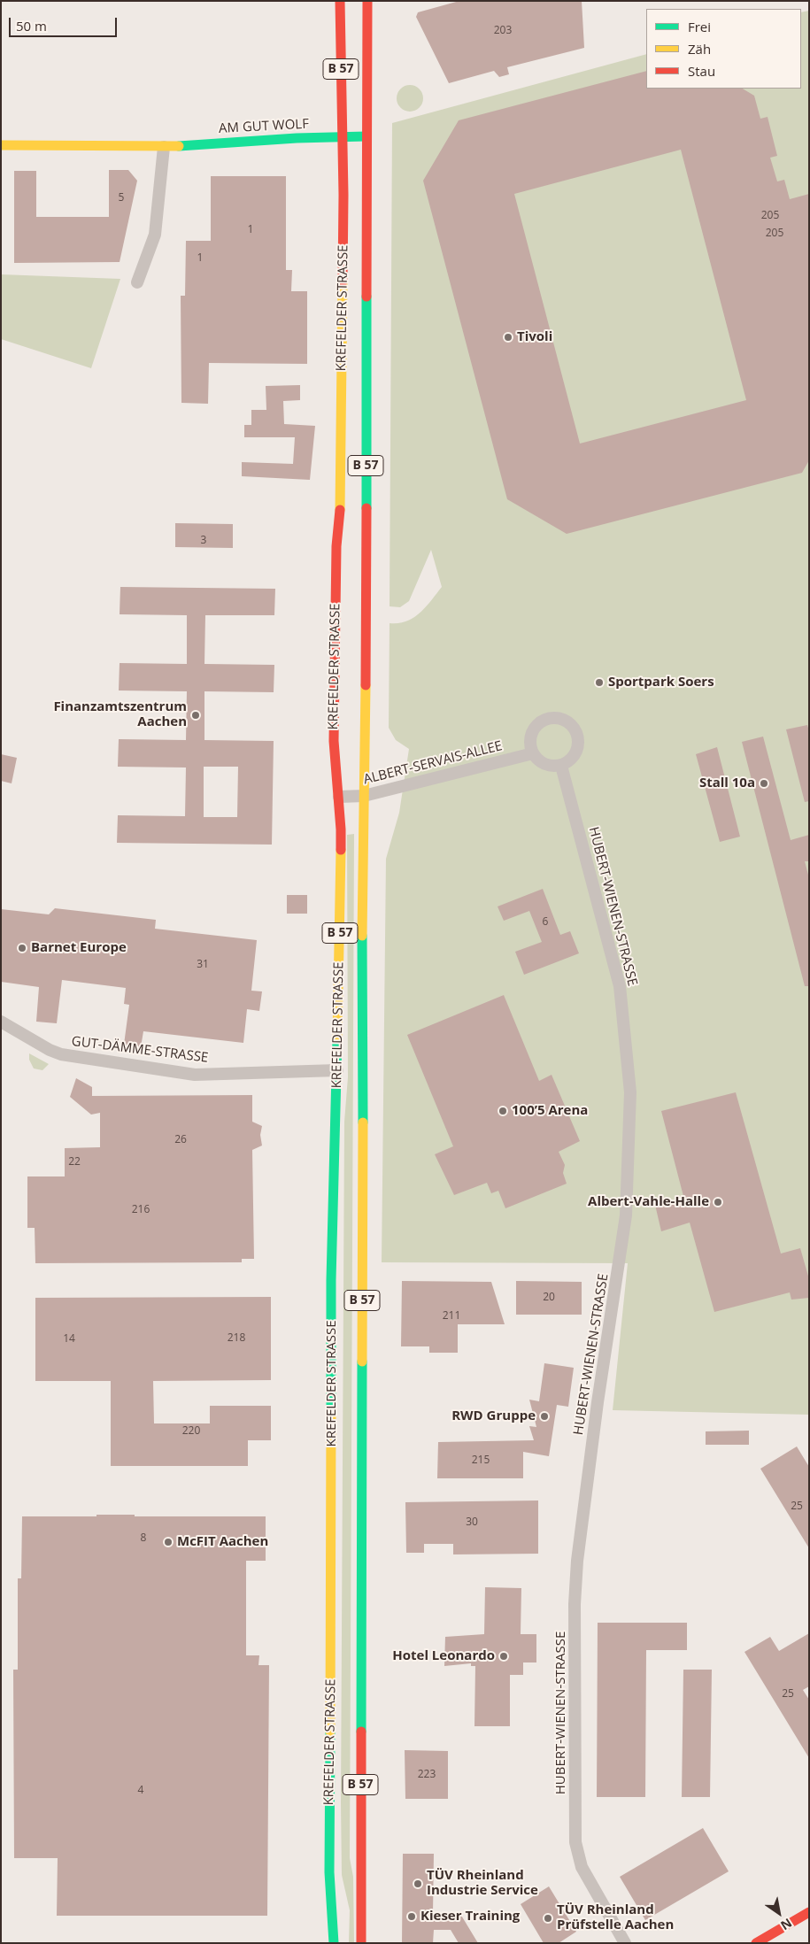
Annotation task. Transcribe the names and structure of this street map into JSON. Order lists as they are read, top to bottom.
{
  "streets": {
    "main road": ["B 57", "AM GUT WOLF", "KREFELDER STRASSE"],
    "street": ["ALBERT-SERVAIS-ALLEE", "HUBERT-WIENEN-STRASSE", "GUT-DÄMME-STRASSE"]
  },
  "crossings": [
    ["AM GUT WOLF", "KREFELDER STRASSE"],
    ["KREFELDER STRASSE", "ALBERT-SERVAIS-ALLEE"],
    ["KREFELDER STRASSE", "GUT-DÄMME-STRASSE"],
    ["ALBERT-SERVAIS-ALLEE", "HUBERT-WIENEN-STRASSE"]
  ],
  "places": [
    "Tivoli",
    "Sportpark Soers",
    "Finanzamtszentrum Aachen",
    "Stall 10a",
    "Barnet Europe",
    "100’5 Arena",
    "Albert-Vahle-Halle",
    "RWD Gruppe",
    "McFIT Aachen",
    "Hotel Leonardo",
    "TÜV Rheinland Industrie Service",
    "Kieser Training",
    "TÜV Rheinland Prüfstelle Aachen"
  ],
  "house_numbers": [
    "203",
    "5",
    "205",
    "1",
    "205",
    "1",
    "3",
    "6",
    "31",
    "26",
    "22",
    "216",
    "20",
    "211",
    "218",
    "14",
    "220",
    "215",
    "25",
    "30",
    "8",
    "25",
    "223",
    "4"
  ],
  "legend": ["Frei", "Zäh", "Stau"],
  "scale_bar": "50 m",
  "north": "bottom right"
}
